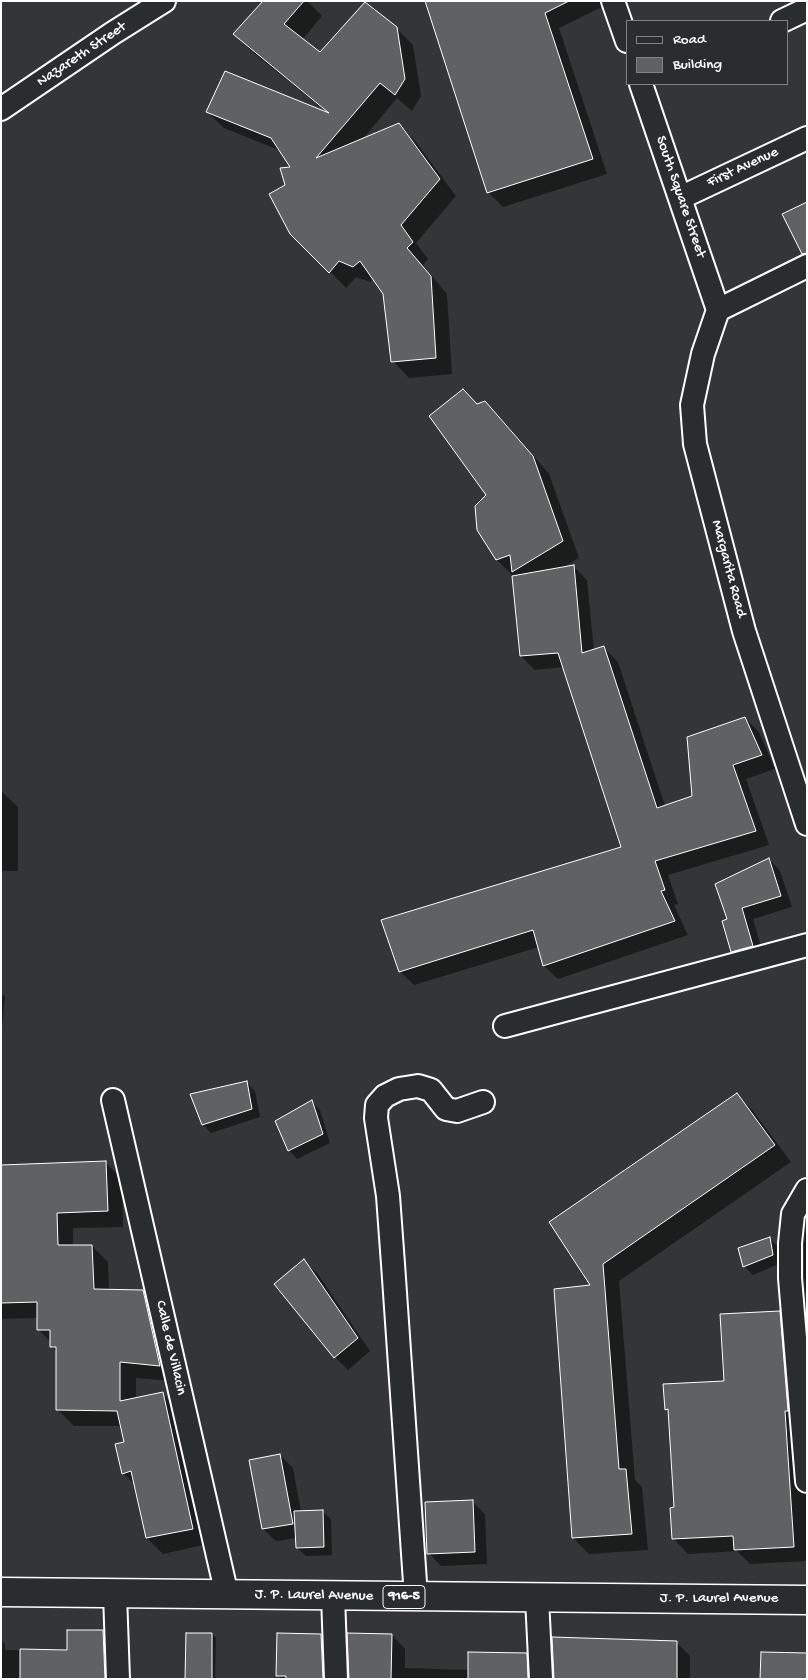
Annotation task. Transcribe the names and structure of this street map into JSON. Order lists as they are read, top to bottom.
{
  "streets": {
    "main road": ["J. P. Laurel Avenue", "916-5"],
    "street": [
      "Nazareth Street",
      "First Avenue",
      "South Square Street",
      "Margarita Road",
      "Calle de Villacin"
    ]
  },
  "crossings": [
    ["First Avenue", "South Square Street"],
    ["South Square Street", "Margarita Road"],
    ["Calle de Villacin", "J. P. Laurel Avenue"]
  ],
  "legend": ["Road", "Building"]
}
